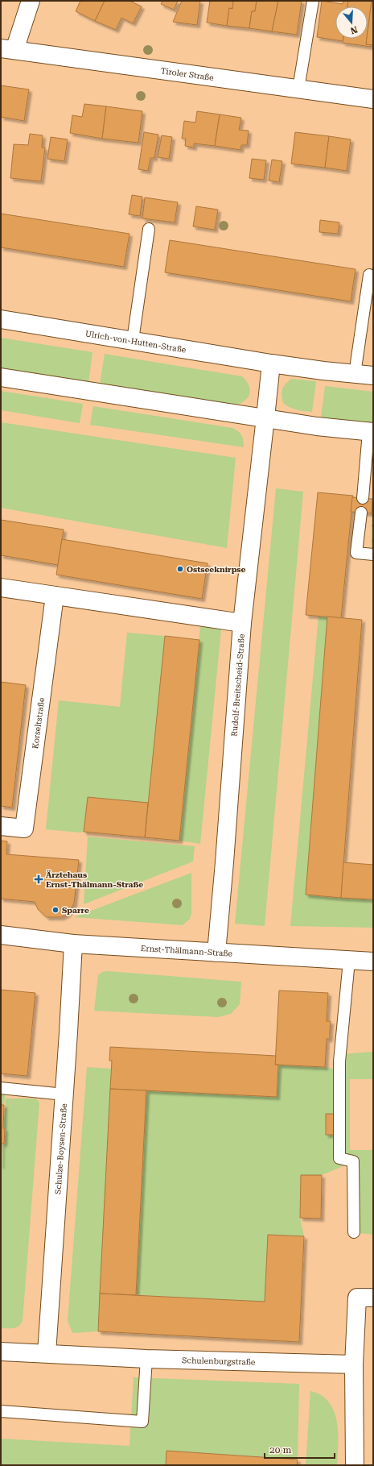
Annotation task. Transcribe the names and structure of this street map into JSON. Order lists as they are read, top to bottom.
{
  "streets": {
    "street": [
      "Tiroler Straße",
      "Ulrich-von-Hutten-Straße",
      "Rudolf-Breitscheid-Straße",
      "Korseltstraße",
      "Ernst-Thälmann-Straße",
      "Schulze-Boysen-Straße",
      "Schulenburgstraße"
    ]
  },
  "crossings": [
    ["Rudolf-Breitscheid-Straße", "Ernst-Thälmann-Straße"],
    ["Ernst-Thälmann-Straße", "Schulze-Boysen-Straße"],
    ["Schulze-Boysen-Straße", "Schulenburgstraße"]
  ],
  "places": {
    "other": ["Ostseeknirpse", "Sparre"],
    "health": ["Ärztehaus Ernst-Thälmann-Straße"]
  },
  "scale_bar": "20 m",
  "north": "bottom"
}
